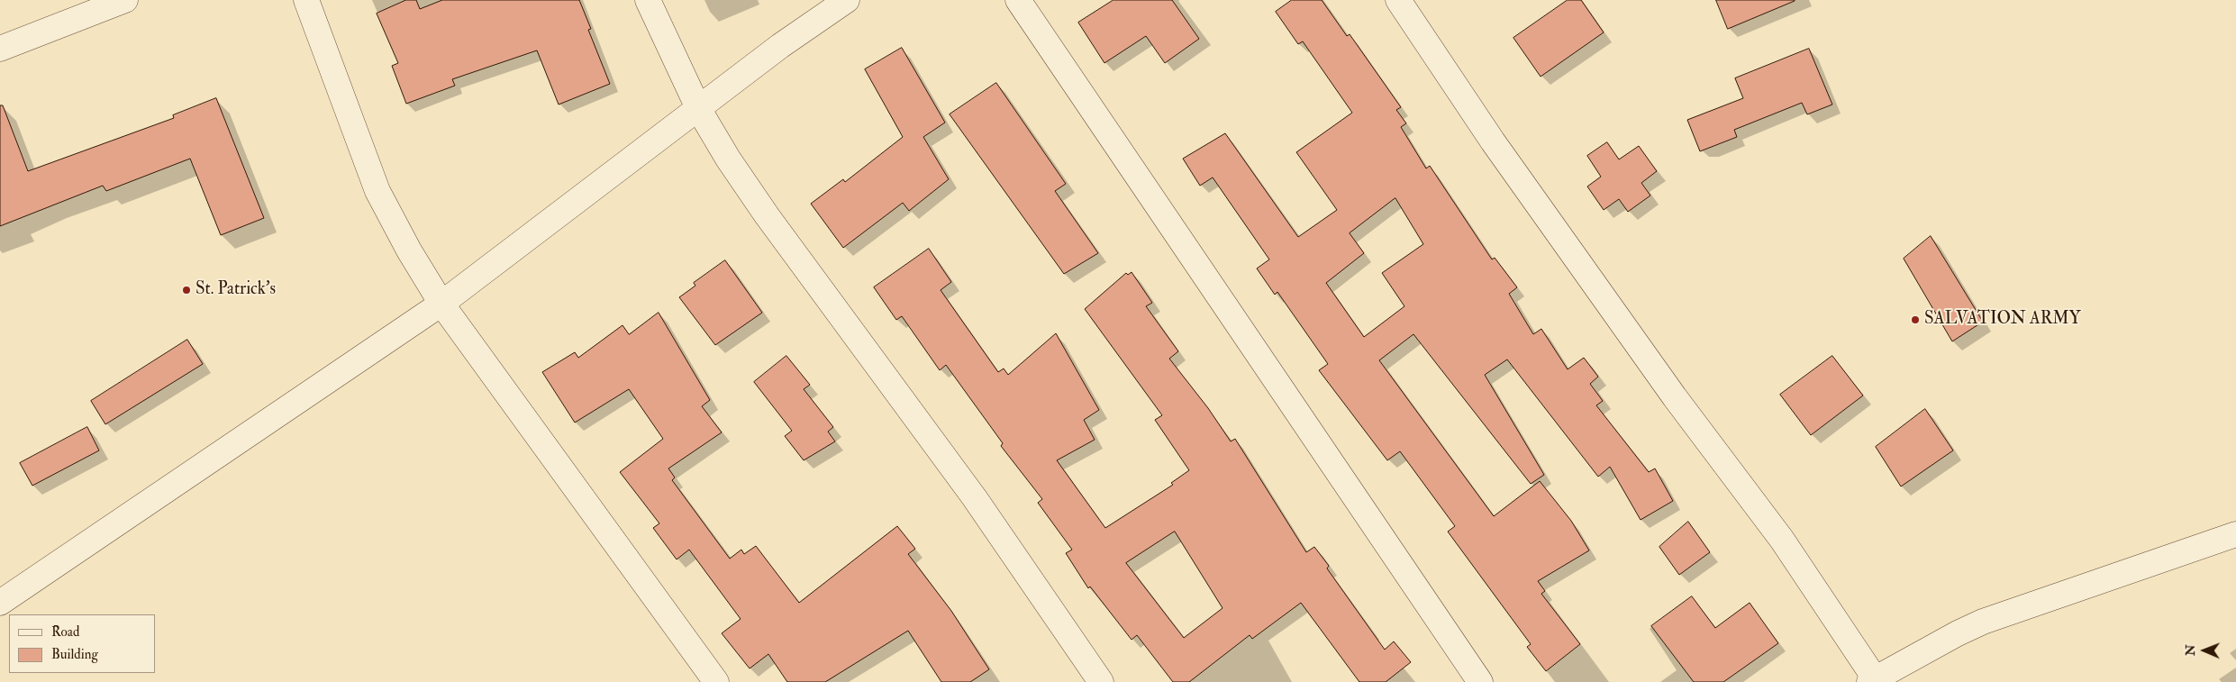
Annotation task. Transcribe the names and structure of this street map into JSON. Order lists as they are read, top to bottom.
{
  "places": ["St. Patrick's", "SALVATION ARMY"],
  "legend": ["Road", "Building"],
  "north": "left"
}
